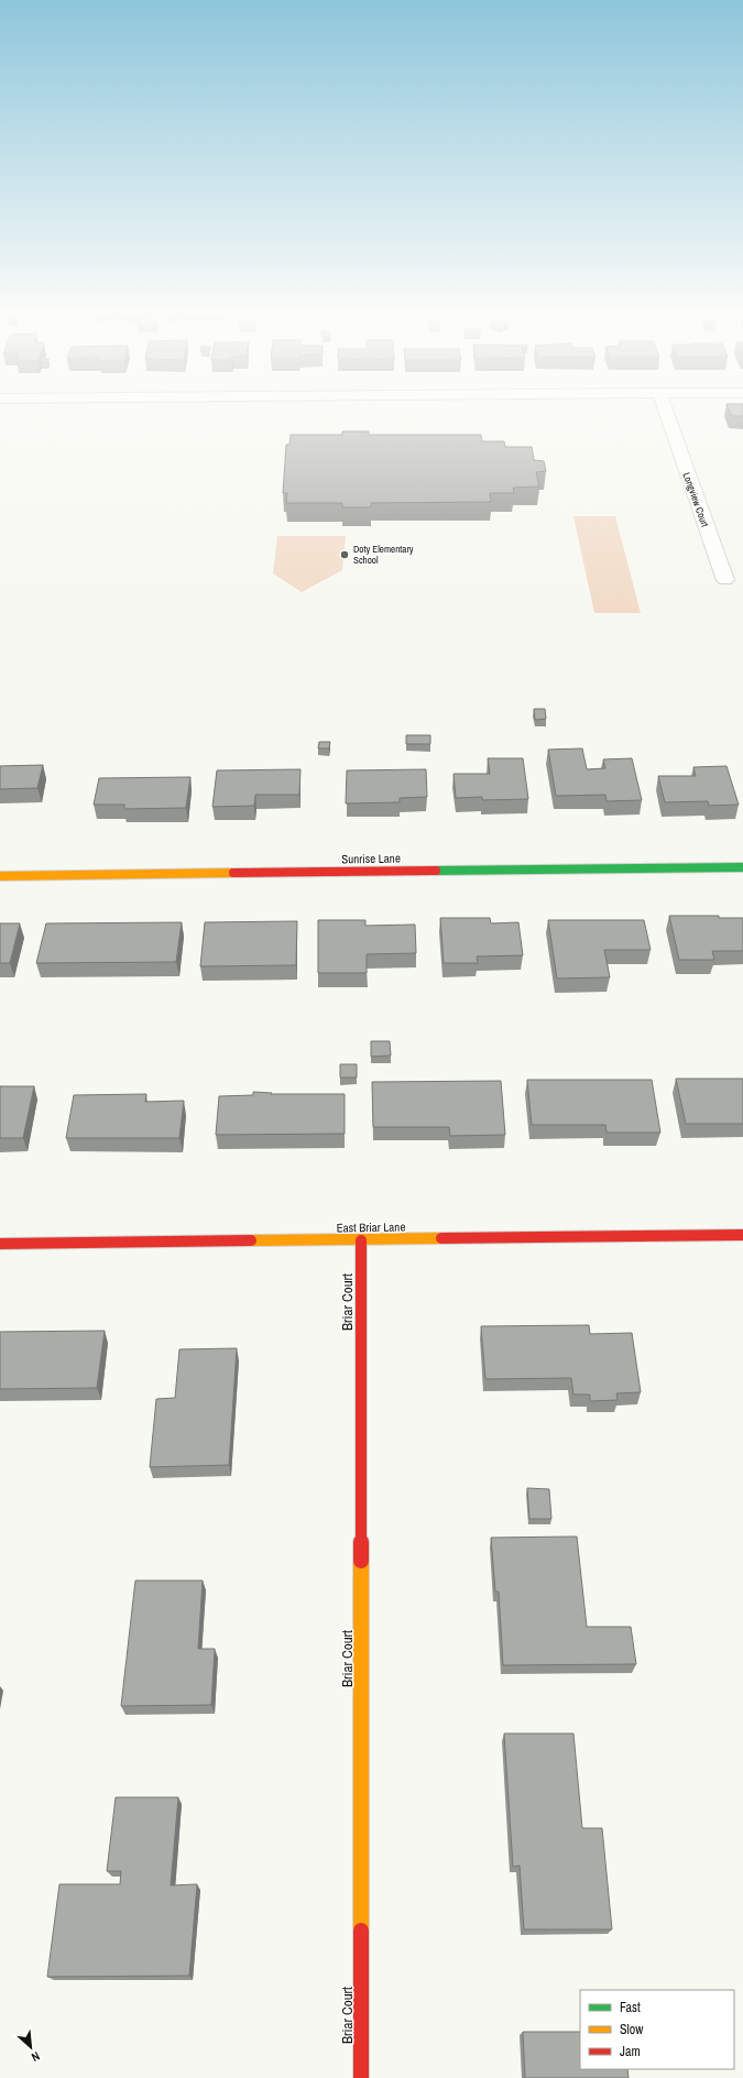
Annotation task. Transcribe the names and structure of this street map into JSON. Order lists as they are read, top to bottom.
{
  "streets": {
    "street": [
      "Longview Court",
      "Sunrise Lane",
      "East Briar Lane",
      "Briar Court"
    ]
  },
  "crossings": [
    ["East Briar Lane", "Briar Court"]
  ],
  "places": ["Doty Elementary School"],
  "legend": ["Fast", "Slow", "Jam"],
  "north": "bottom right"
}
